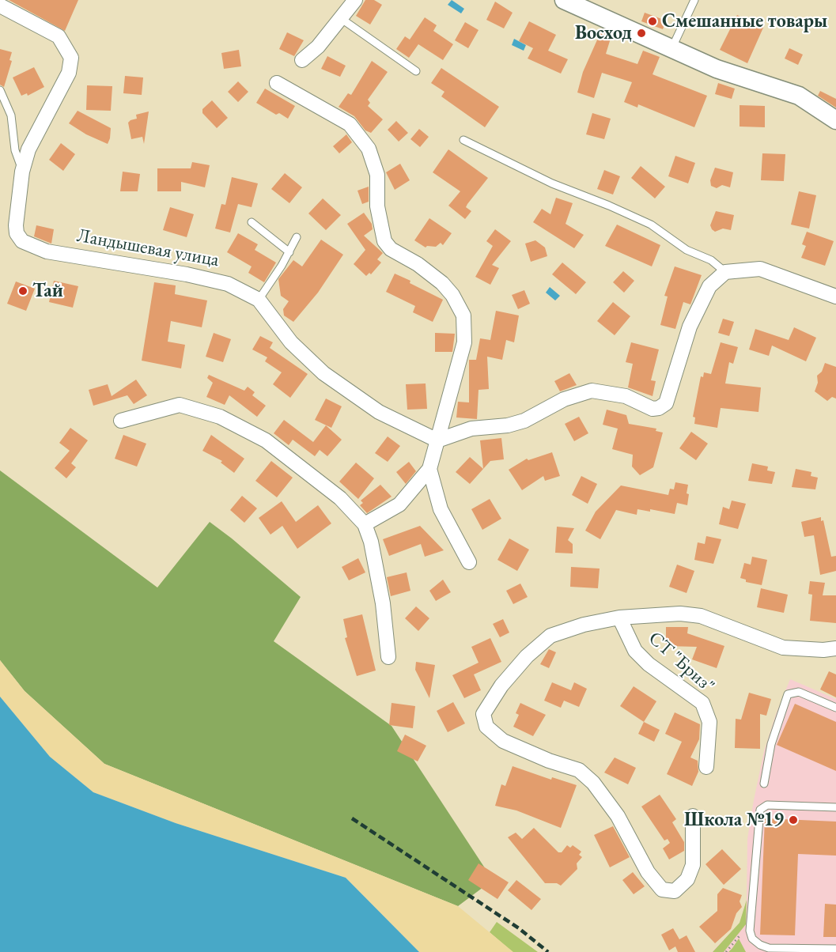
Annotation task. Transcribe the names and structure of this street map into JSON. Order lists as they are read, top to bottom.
{
  "streets": {
    "street": ["Ландышевая улица", "СТ \"Бриз\""]
  },
  "places": [
    "Смешанные товары",
    "Восход",
    "Тай",
    "Школа №19"
  ]
}
